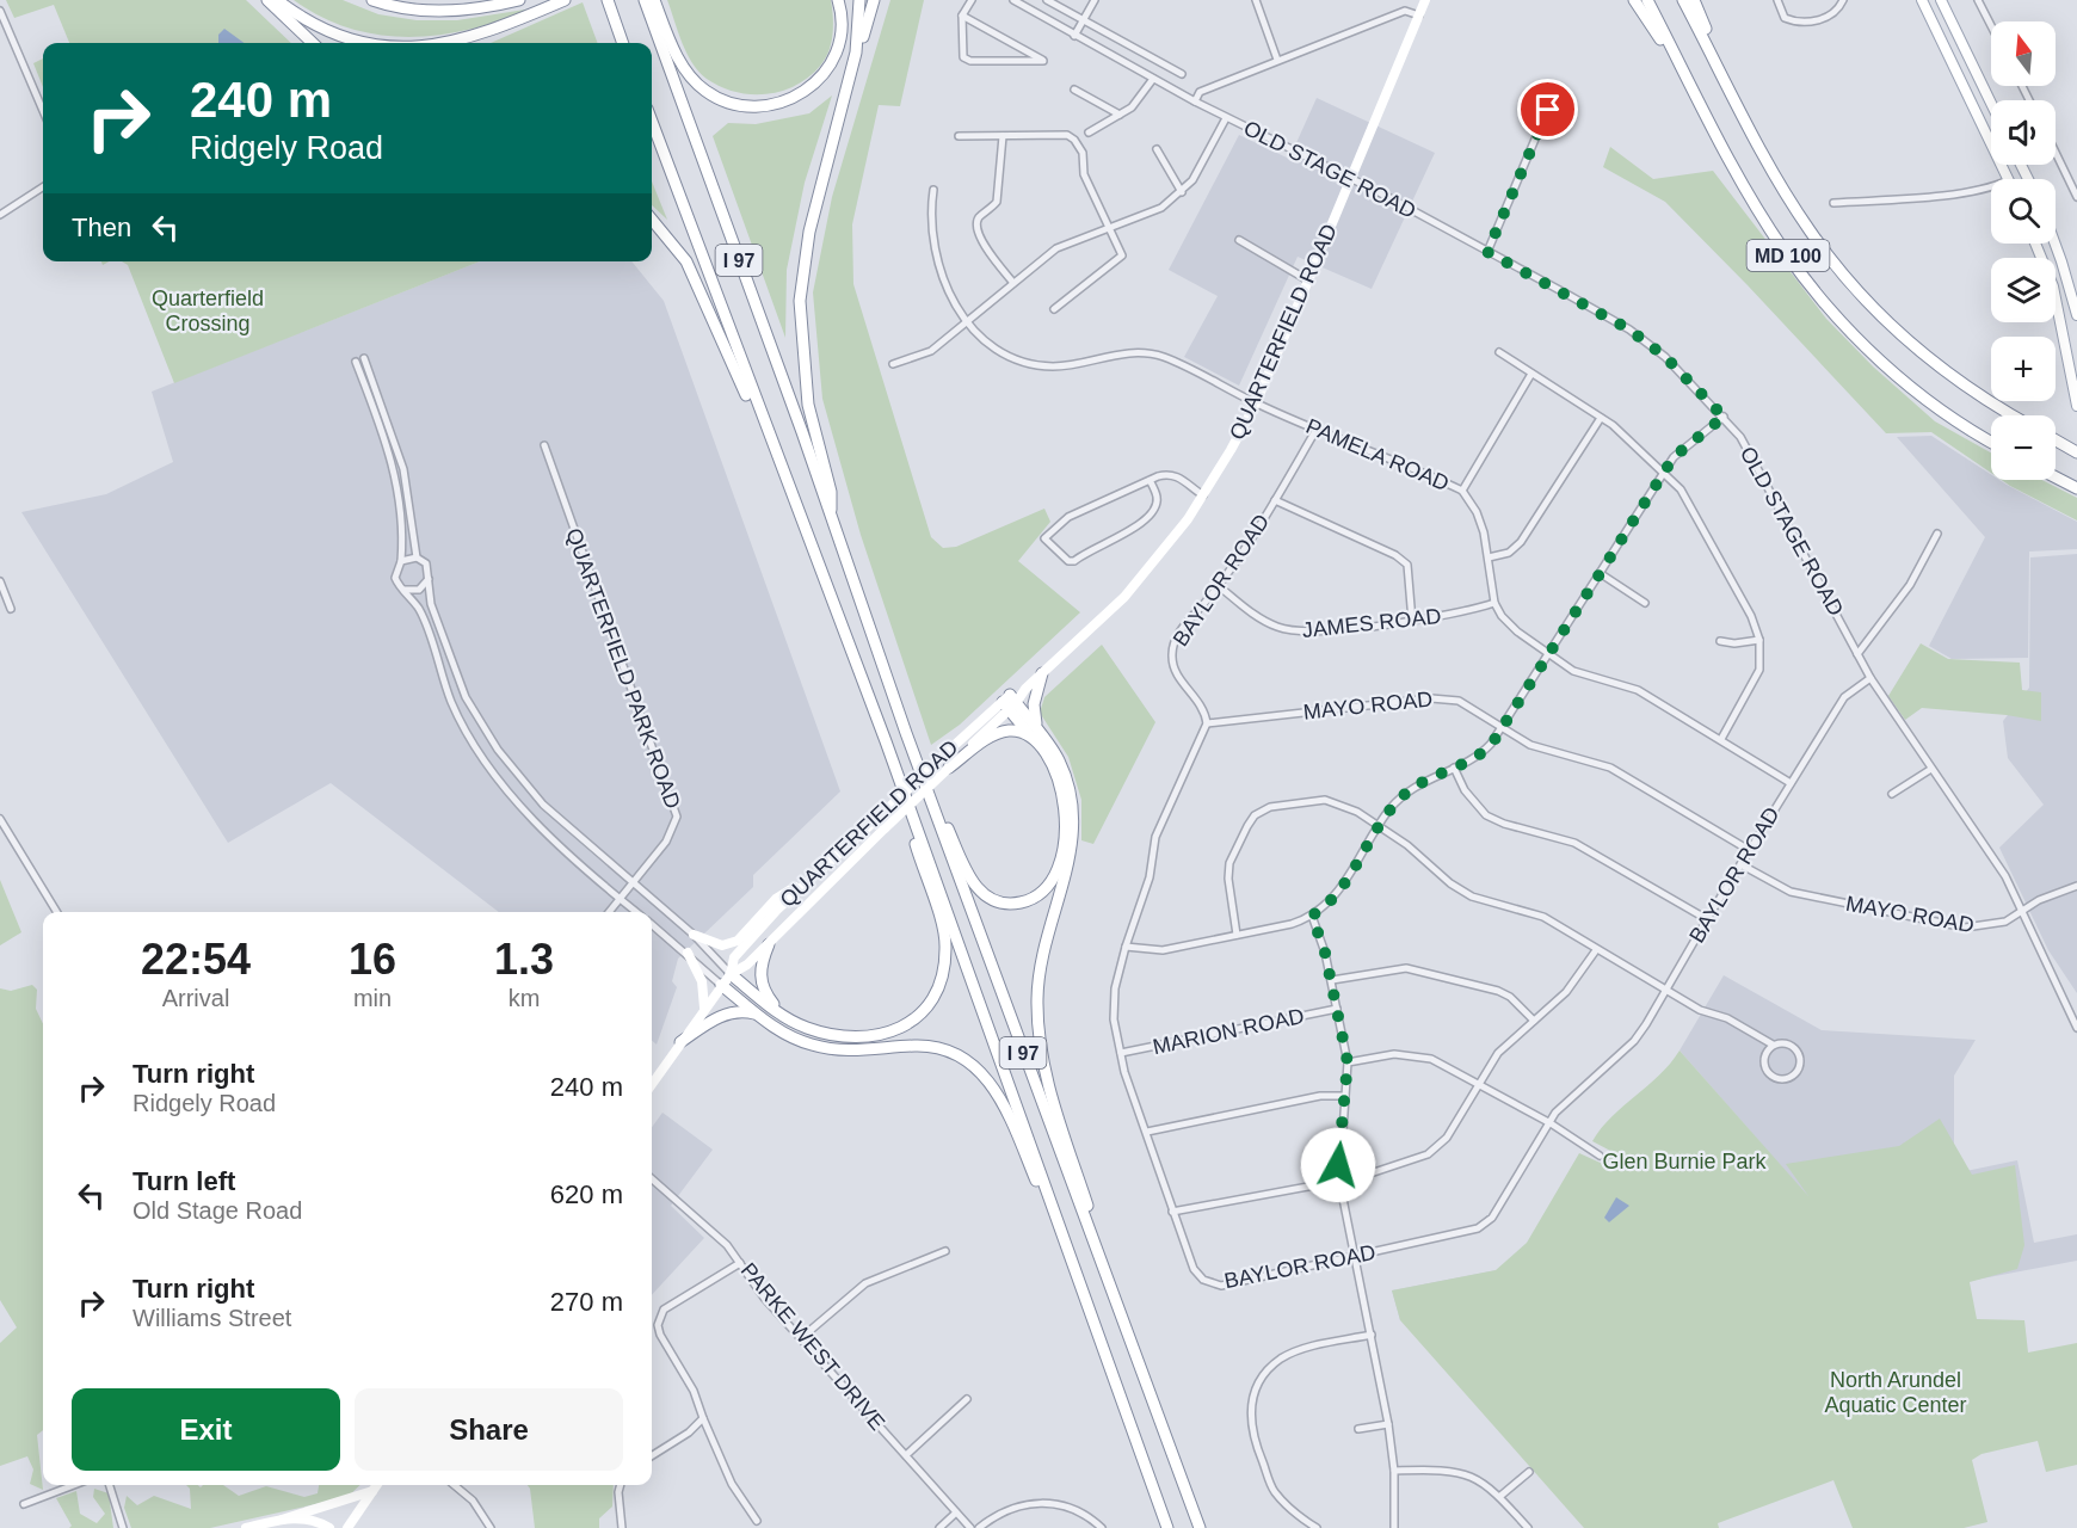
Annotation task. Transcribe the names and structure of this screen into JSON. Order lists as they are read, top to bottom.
{
  "streets": {
    "highway": ["MD 100", "I 97"],
    "main road": ["QUARTERFIELD ROAD"],
    "street": [
      "OLD STAGE ROAD",
      "PAMELA ROAD",
      "BAYLOR ROAD",
      "JAMES ROAD",
      "QUARTERFIELD PARK ROAD",
      "MAYO ROAD",
      "MARION ROAD",
      "PARKE WEST DRIVE"
    ]
  },
  "crossings": [
    ["OLD STAGE ROAD", "QUARTERFIELD ROAD"],
    ["OLD STAGE ROAD", "BAYLOR ROAD"],
    ["OLD STAGE ROAD", "MAYO ROAD"],
    ["QUARTERFIELD ROAD", "PAMELA ROAD"],
    ["PAMELA ROAD", "BAYLOR ROAD"],
    ["PAMELA ROAD", "JAMES ROAD"],
    ["BAYLOR ROAD", "JAMES ROAD"],
    ["BAYLOR ROAD", "MAYO ROAD"],
    ["BAYLOR ROAD", "MARION ROAD"]
  ],
  "parks": ["Quarterfield Crossing", "Glen Burnie Park", "North Arundel Aquatic Center"],
  "north": "top",
  "page": {
    "map_buttons": ["+", "−"],
    "turn": ["240 m", "Ridgely Road"],
    "then": "Then",
    "eta": [
      "22:54",
      "Arrival",
      "16",
      "min",
      "1.3",
      "km"
    ],
    "list": [
      {
        "name": "Turn right",
        "note": "Ridgely Road",
        "value": "240 m"
      },
      {
        "name": "Turn left",
        "note": "Old Stage Road",
        "value": "620 m"
      },
      {
        "name": "Turn right",
        "note": "Williams Street",
        "value": "270 m"
      }
    ],
    "buttons": ["Exit", "Share"]
  }
}
